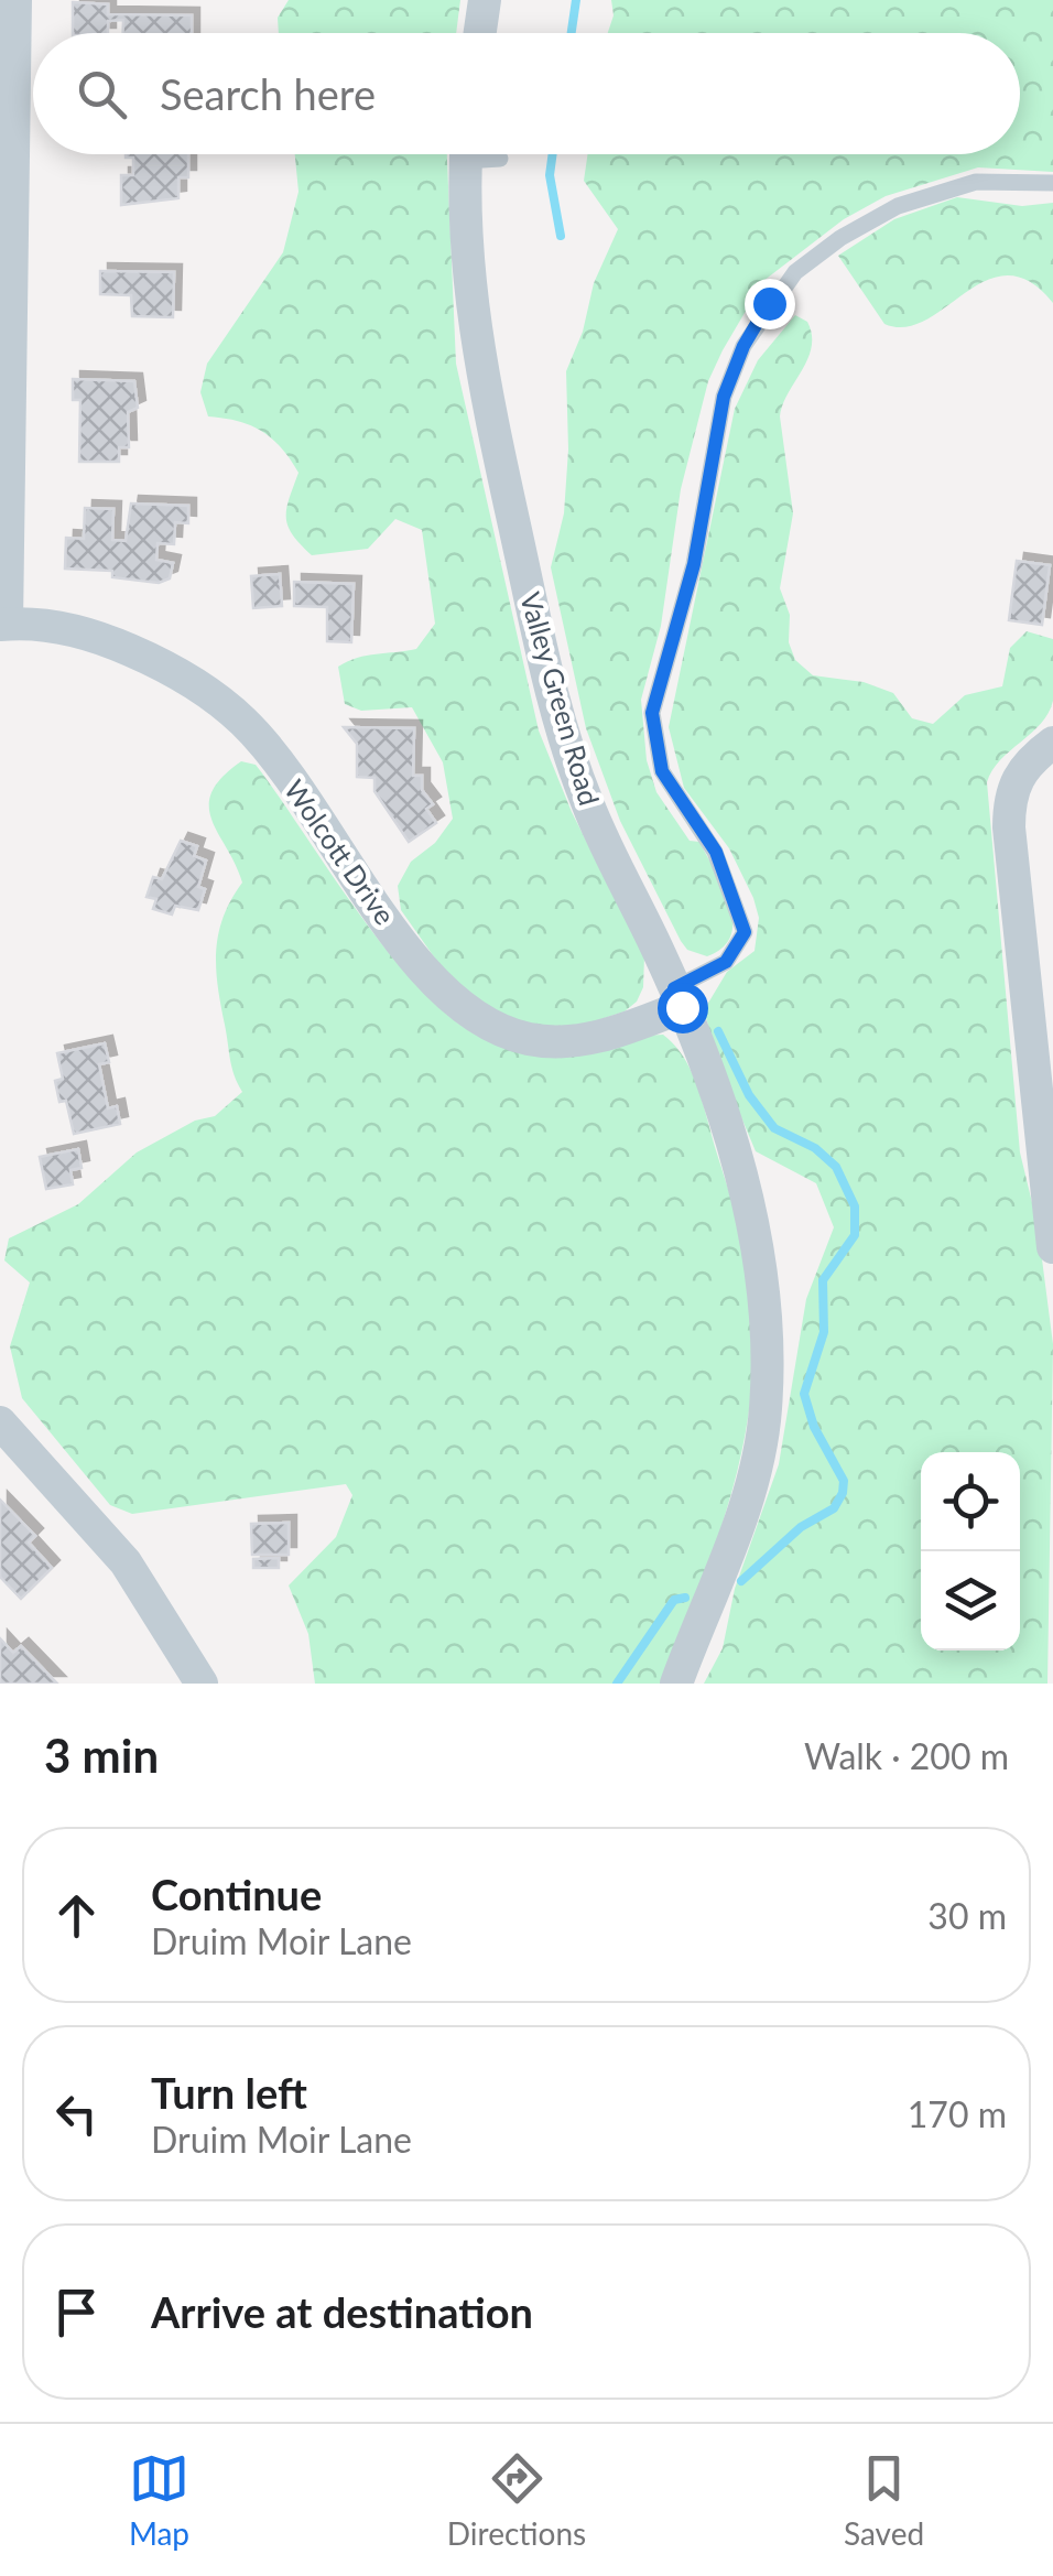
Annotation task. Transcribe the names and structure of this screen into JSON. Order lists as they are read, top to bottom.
{
  "streets": {
    "street": ["Valley Green Road", "Wolcott Drive"]
  },
  "crossings": [
    ["Valley Green Road", "Wolcott Drive"]
  ],
  "page": {
    "search": "Search here",
    "heading": ["3 min", "Walk · 200 m"],
    "list": [
      ["Continue", "Druim Moir Lane", "30 m"],
      ["Turn left", "Druim Moir Lane", "170 m"],
      "Arrive at destination"
    ],
    "nav": ["Map", "Directions", "Saved"]
  }
}
